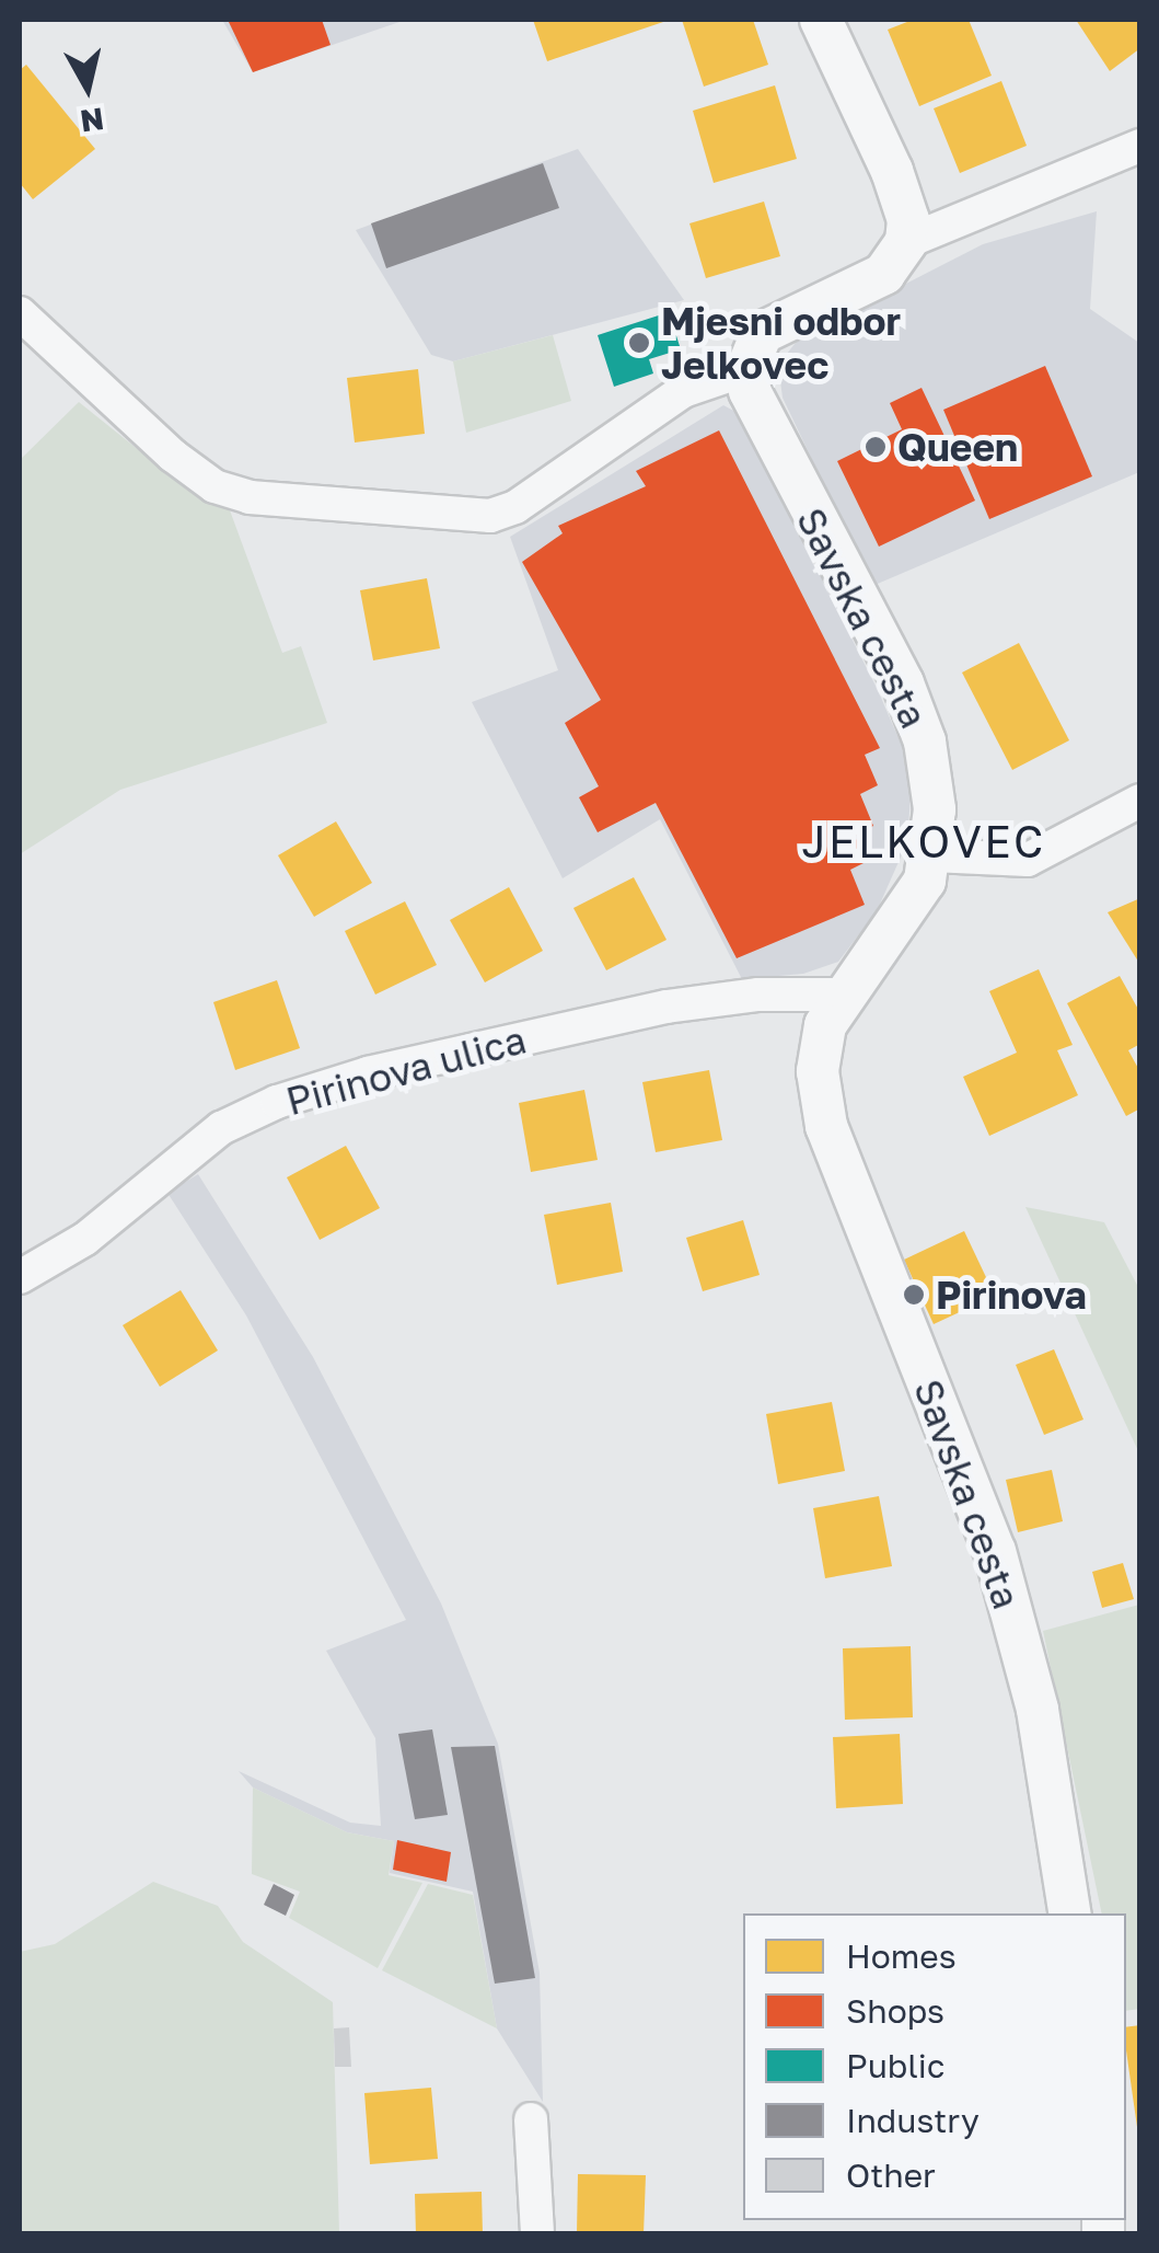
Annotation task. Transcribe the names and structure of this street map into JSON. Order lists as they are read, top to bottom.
{
  "streets": {
    "street": ["Savska cesta", "Pirinova ulica"]
  },
  "crossings": [
    ["Savska cesta", "Pirinova ulica"]
  ],
  "districts": ["JELKOVEC"],
  "places": ["Mjesni odbor Jelkovec", "Queen", "Pirinova"],
  "legend": [
    "Homes",
    "Shops",
    "Public",
    "Industry",
    "Other"
  ],
  "north": "bottom"
}
